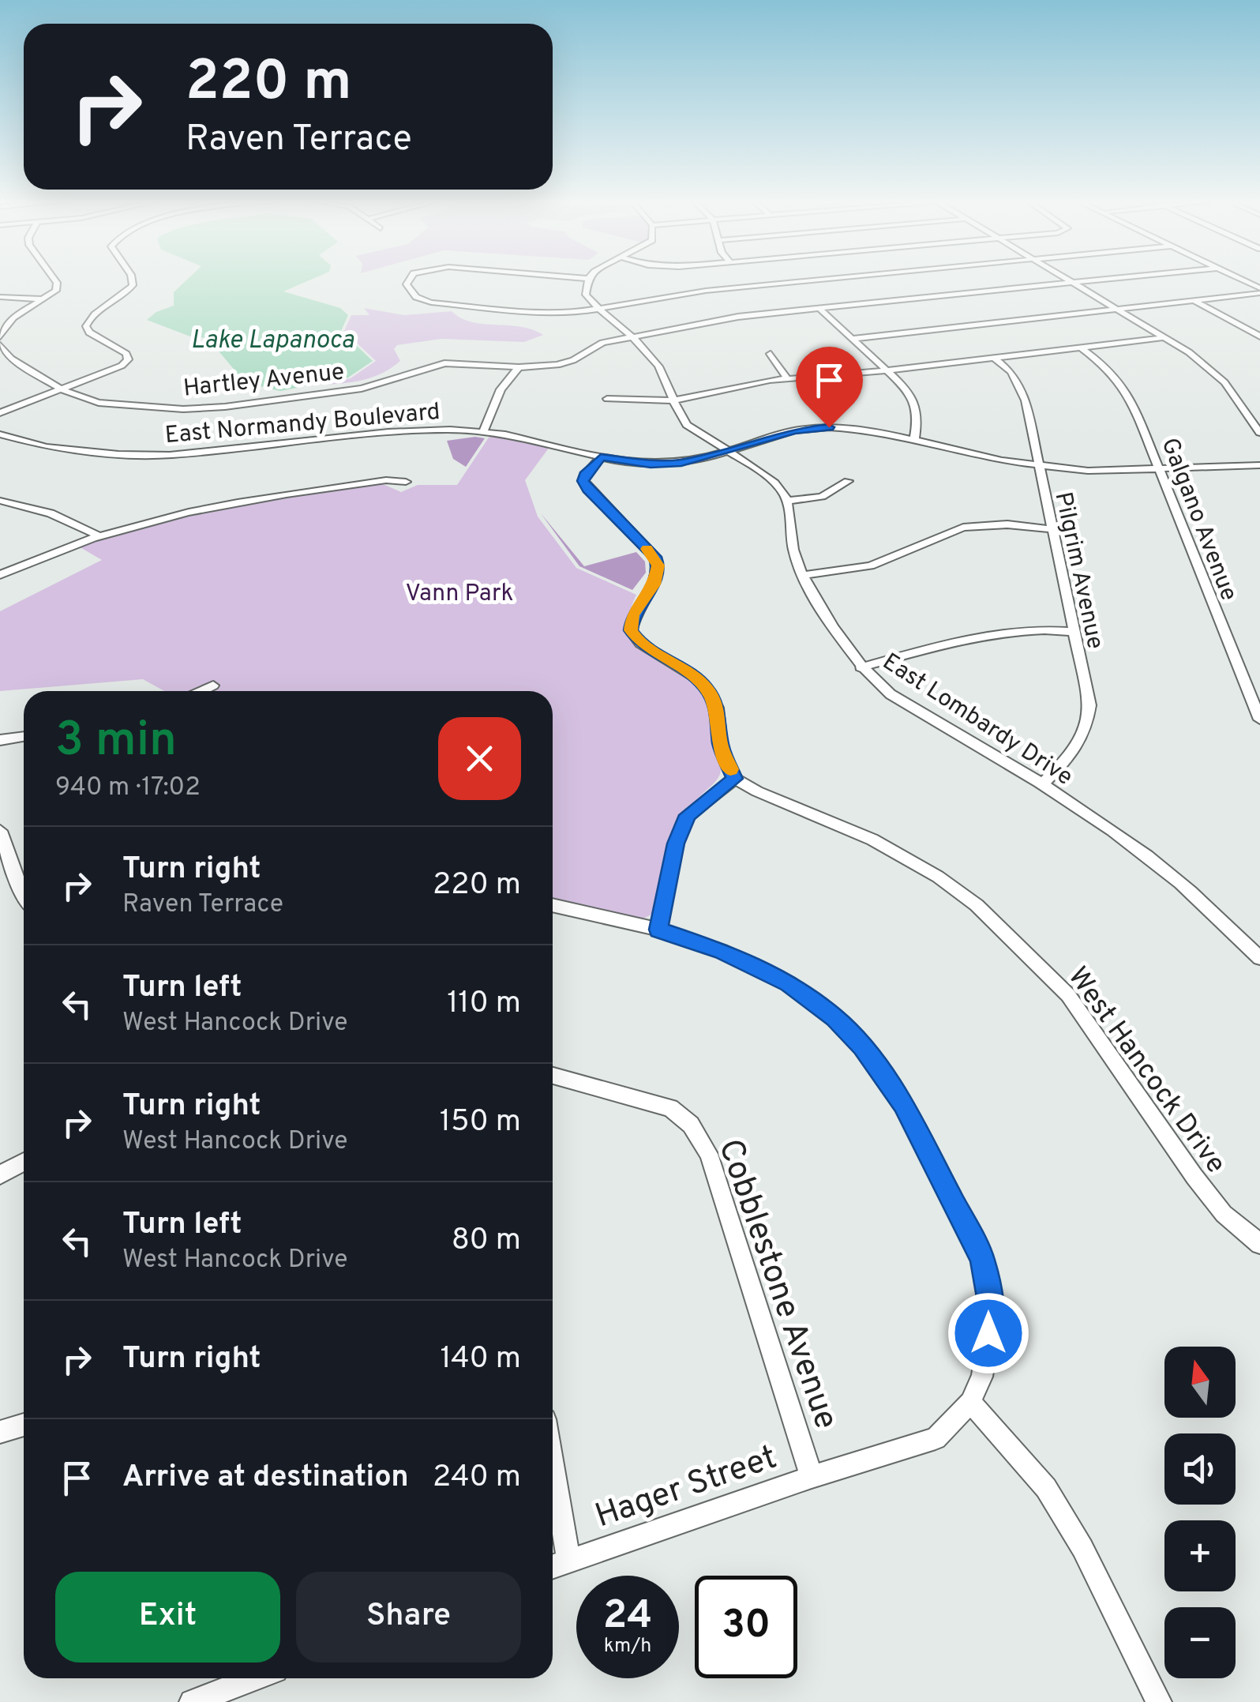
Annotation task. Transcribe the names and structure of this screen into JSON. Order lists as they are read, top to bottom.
{
  "streets": {
    "street": [
      "Hartley Avenue",
      "East Normandy Boulevard",
      "Galgano Avenue",
      "Pilgrim Avenue",
      "East Lombardy Drive",
      "West Hancock Drive",
      "Cobblestone Avenue",
      "Hager Street"
    ]
  },
  "crossings": [
    ["East Normandy Boulevard", "Galgano Avenue"],
    ["East Normandy Boulevard", "Pilgrim Avenue"],
    ["Pilgrim Avenue", "East Lombardy Drive"],
    ["Cobblestone Avenue", "Hager Street"]
  ],
  "water": ["Lake Lapanoca"],
  "parks": ["Vann Park"],
  "north": "top",
  "page": {
    "turn": ["220 m", "Raven Terrace"],
    "heading": ["3 min", "940 m · 17:02"],
    "list": [
      {
        "name": "Turn right",
        "note": "Raven Terrace",
        "value": "220 m"
      },
      {
        "name": "Turn left",
        "note": "West Hancock Drive",
        "value": "110 m"
      },
      {
        "name": "Turn right",
        "note": "West Hancock Drive",
        "value": "150 m"
      },
      {
        "name": "Turn left",
        "note": "West Hancock Drive",
        "value": "80 m"
      },
      {
        "name": "Turn right",
        "value": "140 m"
      },
      {
        "name": "Arrive at destination",
        "value": "240 m"
      }
    ],
    "map_buttons": ["+", "−"],
    "buttons": ["Exit", "Share"],
    "speed": "24 km/h",
    "limit": "30"
  }
}
